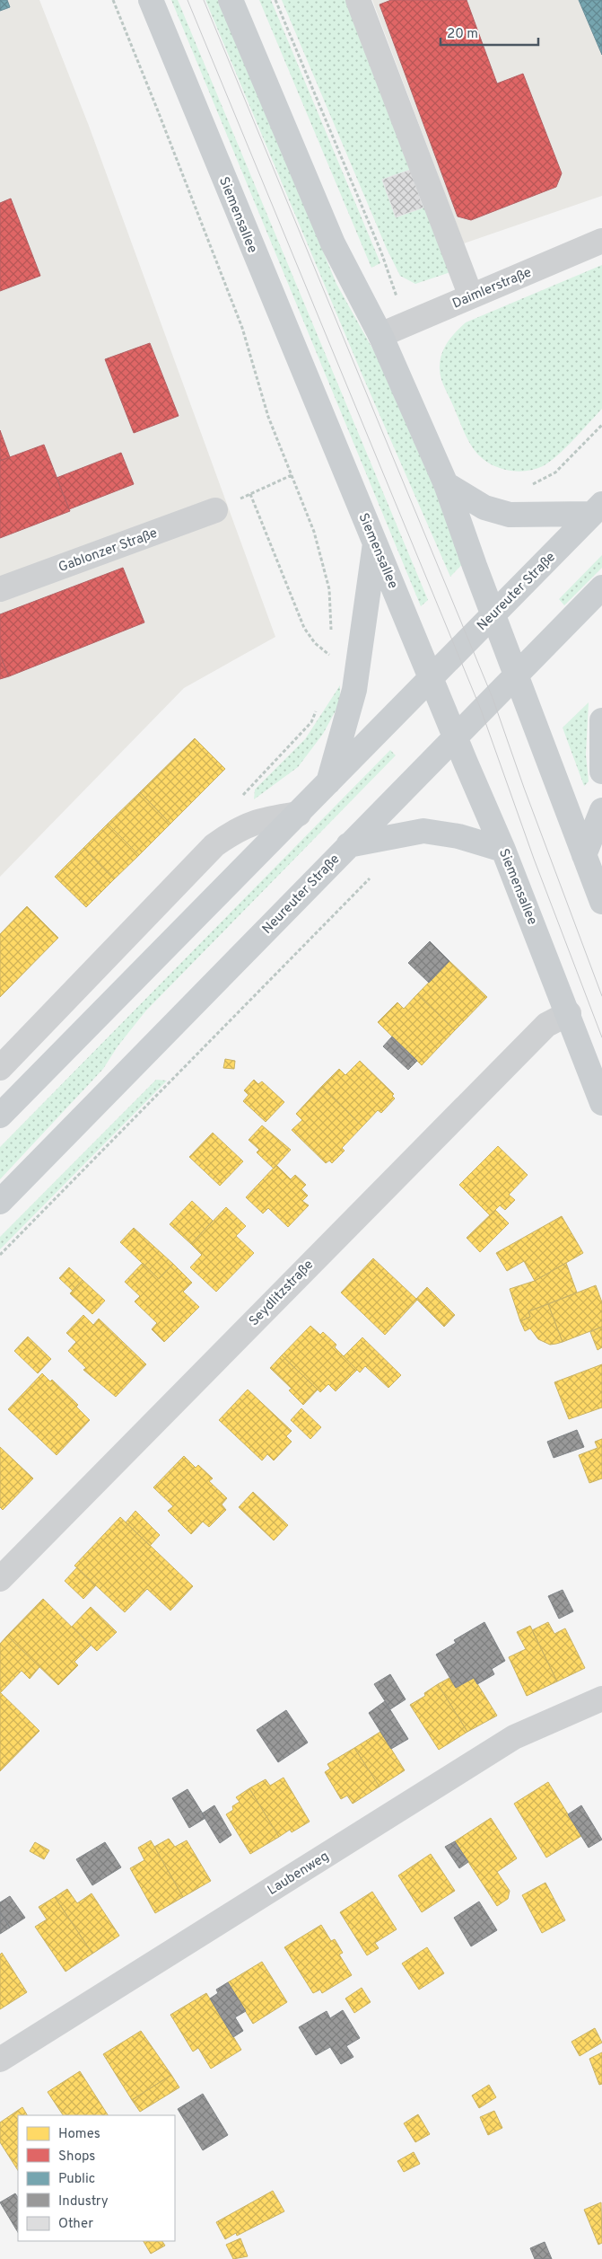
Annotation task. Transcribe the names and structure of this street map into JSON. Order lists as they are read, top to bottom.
{
  "streets": {
    "main road": ["Siemensallee", "Neureuter Straße"],
    "street": [
      "Daimlerstraße",
      "Gablonzer Straße",
      "Seydlitzstraße",
      "Laubenweg"
    ]
  },
  "crossings": [
    ["Siemensallee", "Neureuter Straße"],
    ["Siemensallee", "Seydlitzstraße"]
  ],
  "legend": [
    "Homes",
    "Shops",
    "Public",
    "Industry",
    "Other"
  ],
  "scale_bar": "20 m"
}
